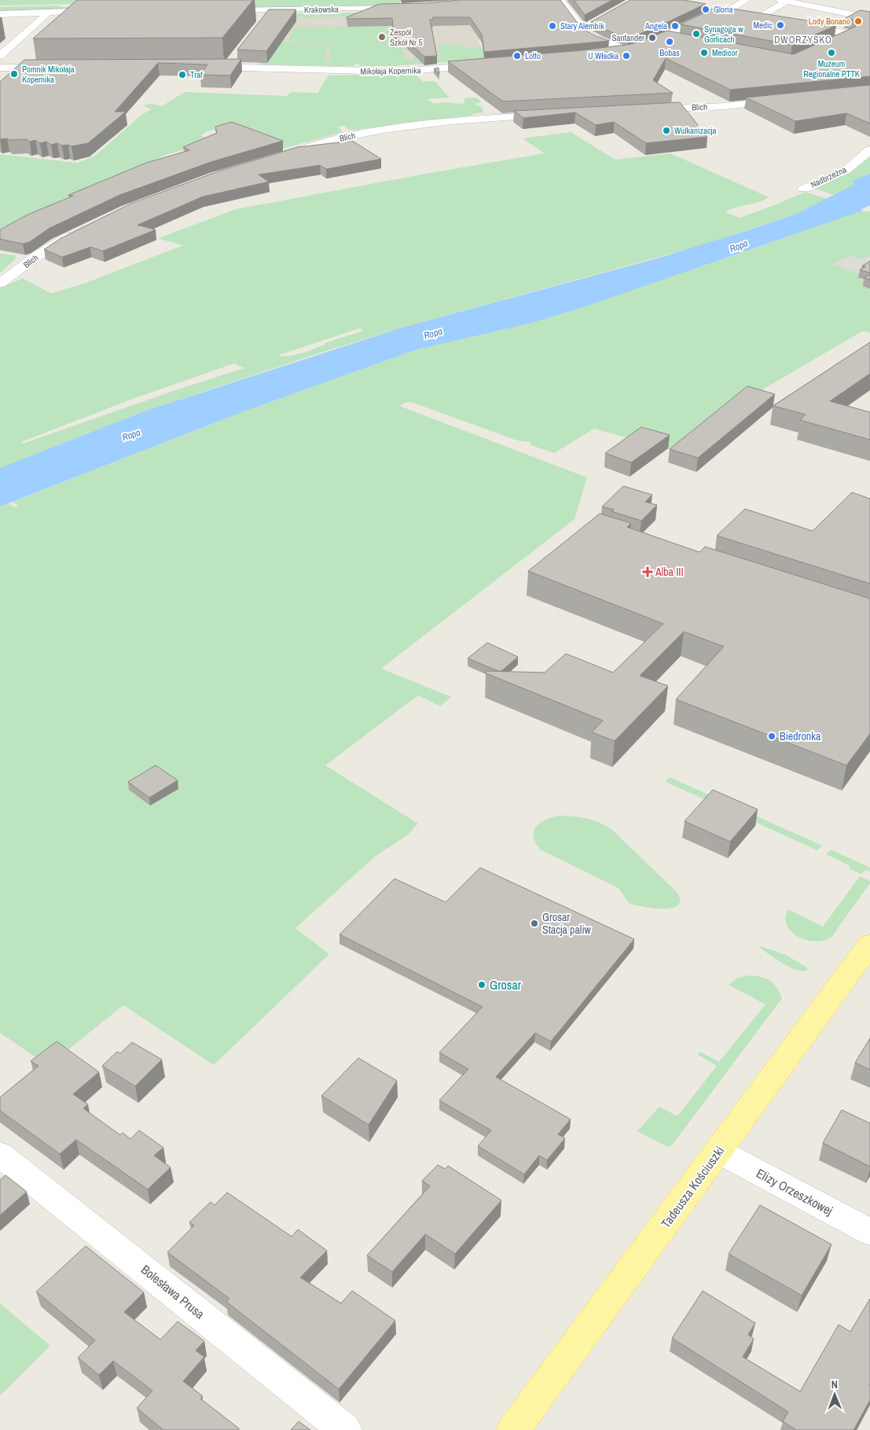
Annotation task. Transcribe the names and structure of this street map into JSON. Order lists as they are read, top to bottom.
{
  "streets": {
    "main road": ["Tadeusza Kościuszki"],
    "street": [
      "Krakowska",
      "Mikołaja Kopernika",
      "Blich",
      "Nadbrzeżna",
      "Elizy Orzeszkowej",
      "Bolesława Prusa"
    ]
  },
  "crossings": [
    ["Tadeusza Kościuszki", "Elizy Orzeszkowej"]
  ],
  "districts": ["DWORZYSKO"],
  "water": ["Ropa"],
  "places": {
    "other": [
      "Gloria",
      "Lody Bonano",
      "Medic",
      "Stary Alembik",
      "Angela",
      "Synagoga w Gorlicach",
      "Zespół Szkół Nr 5",
      "Santander",
      "Bobas",
      "Medicor",
      "Muzeum Regionalne PTTK",
      "Lotto",
      "U Władka",
      "Pomnik Mikołaja Kopernika",
      "Traf",
      "Wulkanizacja",
      "Biedronka",
      "Grosar Stacja paliw",
      "Grosar"
    ],
    "health": ["Alba III"]
  },
  "north": "top"
}
